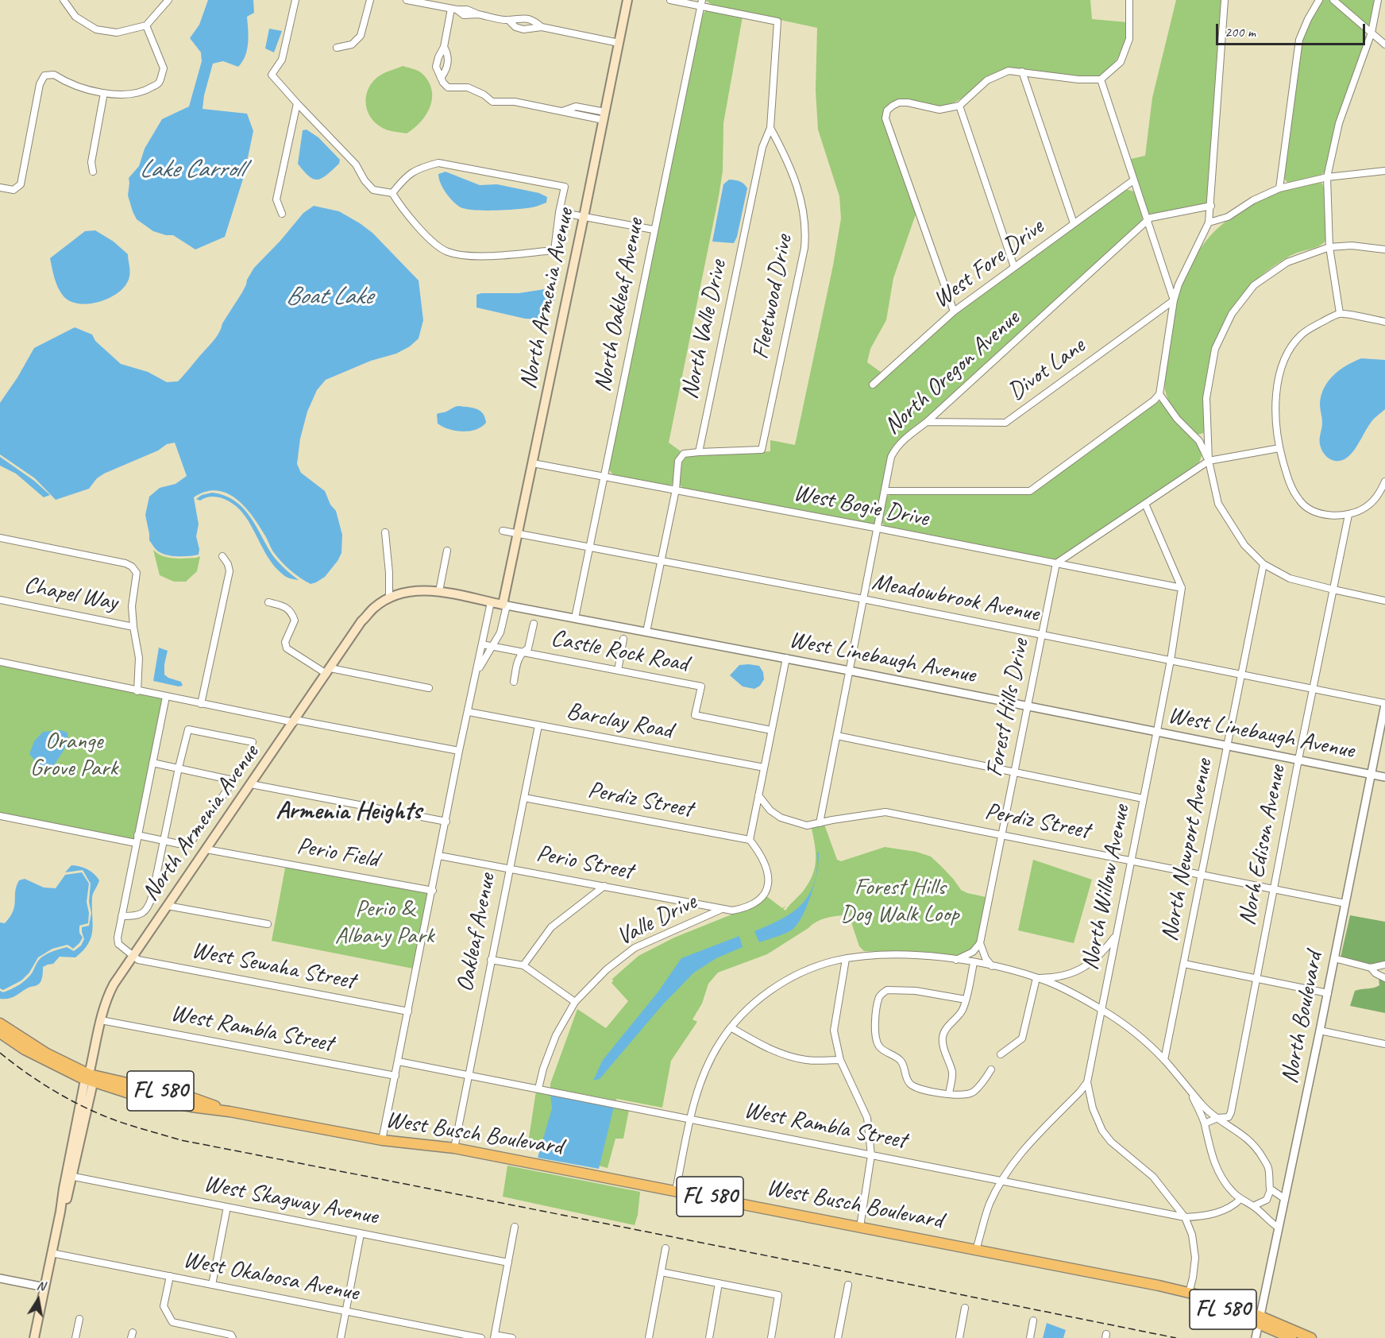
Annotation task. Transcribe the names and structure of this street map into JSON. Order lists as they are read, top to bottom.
{
  "streets": {
    "main road": [
      "North Armenia Avenue",
      "West Linebaugh Avenue",
      "FL 580",
      "West Busch Boulevard"
    ],
    "street": [
      "West Fore Drive",
      "Fleetwood Drive",
      "North Oakleaf Avenue",
      "North Valle Drive",
      "Divot Lane",
      "North Oregon Avenue",
      "West Bogie Drive",
      "Chapel Way",
      "Meadowbrook Avenue",
      "Castle Rock Road",
      "Forest Hills Drive",
      "Barclay Road",
      "Perdiz Street",
      "Norh Edison Avenue",
      "North Newport Avenue",
      "Perio Field",
      "Perio Street",
      "North Willow Avenue",
      "Valle Drive",
      "Oakleaf Avenue",
      "West Sewaha Street",
      "North Boulevard",
      "West Rambla Street",
      "West Skagway Avenue",
      "West Okaloosa Avenue"
    ]
  },
  "crossings": [
    ["Fleetwood Drive", "North Valle Drive"],
    ["North Armenia Avenue", "West Bogie Drive"],
    ["North Armenia Avenue", "Meadowbrook Avenue"],
    ["North Armenia Avenue", "West Linebaugh Avenue"],
    ["North Armenia Avenue", "Perio Field"],
    ["North Armenia Avenue", "West Sewaha Street"],
    ["North Armenia Avenue", "West Rambla Street"],
    ["North Armenia Avenue", "West Busch Boulevard"],
    ["North Armenia Avenue", "West Skagway Avenue"],
    ["North Armenia Avenue", "West Okaloosa Avenue"],
    ["North Oakleaf Avenue", "North Valle Drive"],
    ["North Oakleaf Avenue", "West Bogie Drive"],
    ["North Oakleaf Avenue", "Meadowbrook Avenue"],
    ["North Oakleaf Avenue", "West Linebaugh Avenue"],
    ["Divot Lane", "North Oregon Avenue"],
    ["North Oregon Avenue", "West Bogie Drive"],
    ["North Oregon Avenue", "Meadowbrook Avenue"],
    ["North Oregon Avenue", "West Linebaugh Avenue"],
    ["North Oregon Avenue", "Perdiz Street"],
    ["West Bogie Drive", "Forest Hills Drive"],
    ["West Bogie Drive", "North Willow Avenue"],
    ["Meadowbrook Avenue", "Forest Hills Drive"],
    ["Meadowbrook Avenue", "Norh Edison Avenue"],
    ["Meadowbrook Avenue", "North Newport Avenue"],
    ["Meadowbrook Avenue", "North Willow Avenue"],
    ["Meadowbrook Avenue", "North Boulevard"],
    ["West Linebaugh Avenue", "Forest Hills Drive"],
    ["West Linebaugh Avenue", "Norh Edison Avenue"],
    ["West Linebaugh Avenue", "North Newport Avenue"],
    ["West Linebaugh Avenue", "North Willow Avenue"],
    ["West Linebaugh Avenue", "North Boulevard"],
    ["Forest Hills Drive", "Perdiz Street"],
    ["Barclay Road", "Oakleaf Avenue"],
    ["Perdiz Street", "Norh Edison Avenue"],
    ["Perdiz Street", "North Newport Avenue"],
    ["Perdiz Street", "North Willow Avenue"],
    ["Perdiz Street", "Oakleaf Avenue"],
    ["Perdiz Street", "North Boulevard"],
    ["Perio Street", "Valle Drive"],
    ["Perio Street", "Oakleaf Avenue"],
    ["North Willow Avenue", "West Rambla Street"],
    ["North Willow Avenue", "West Busch Boulevard"],
    ["Valle Drive", "West Rambla Street"],
    ["Oakleaf Avenue", "West Rambla Street"],
    ["Oakleaf Avenue", "West Busch Boulevard"],
    ["North Boulevard", "West Busch Boulevard"]
  ],
  "districts": ["Armenia Heights"],
  "water": ["Lake Carroll", "Boat Lake"],
  "parks": ["Orange Grove Park", "Forest Hills Dog Walk Loop", "Perio & Albany Park"],
  "scale_bar": "200 m",
  "north": "top"
}
